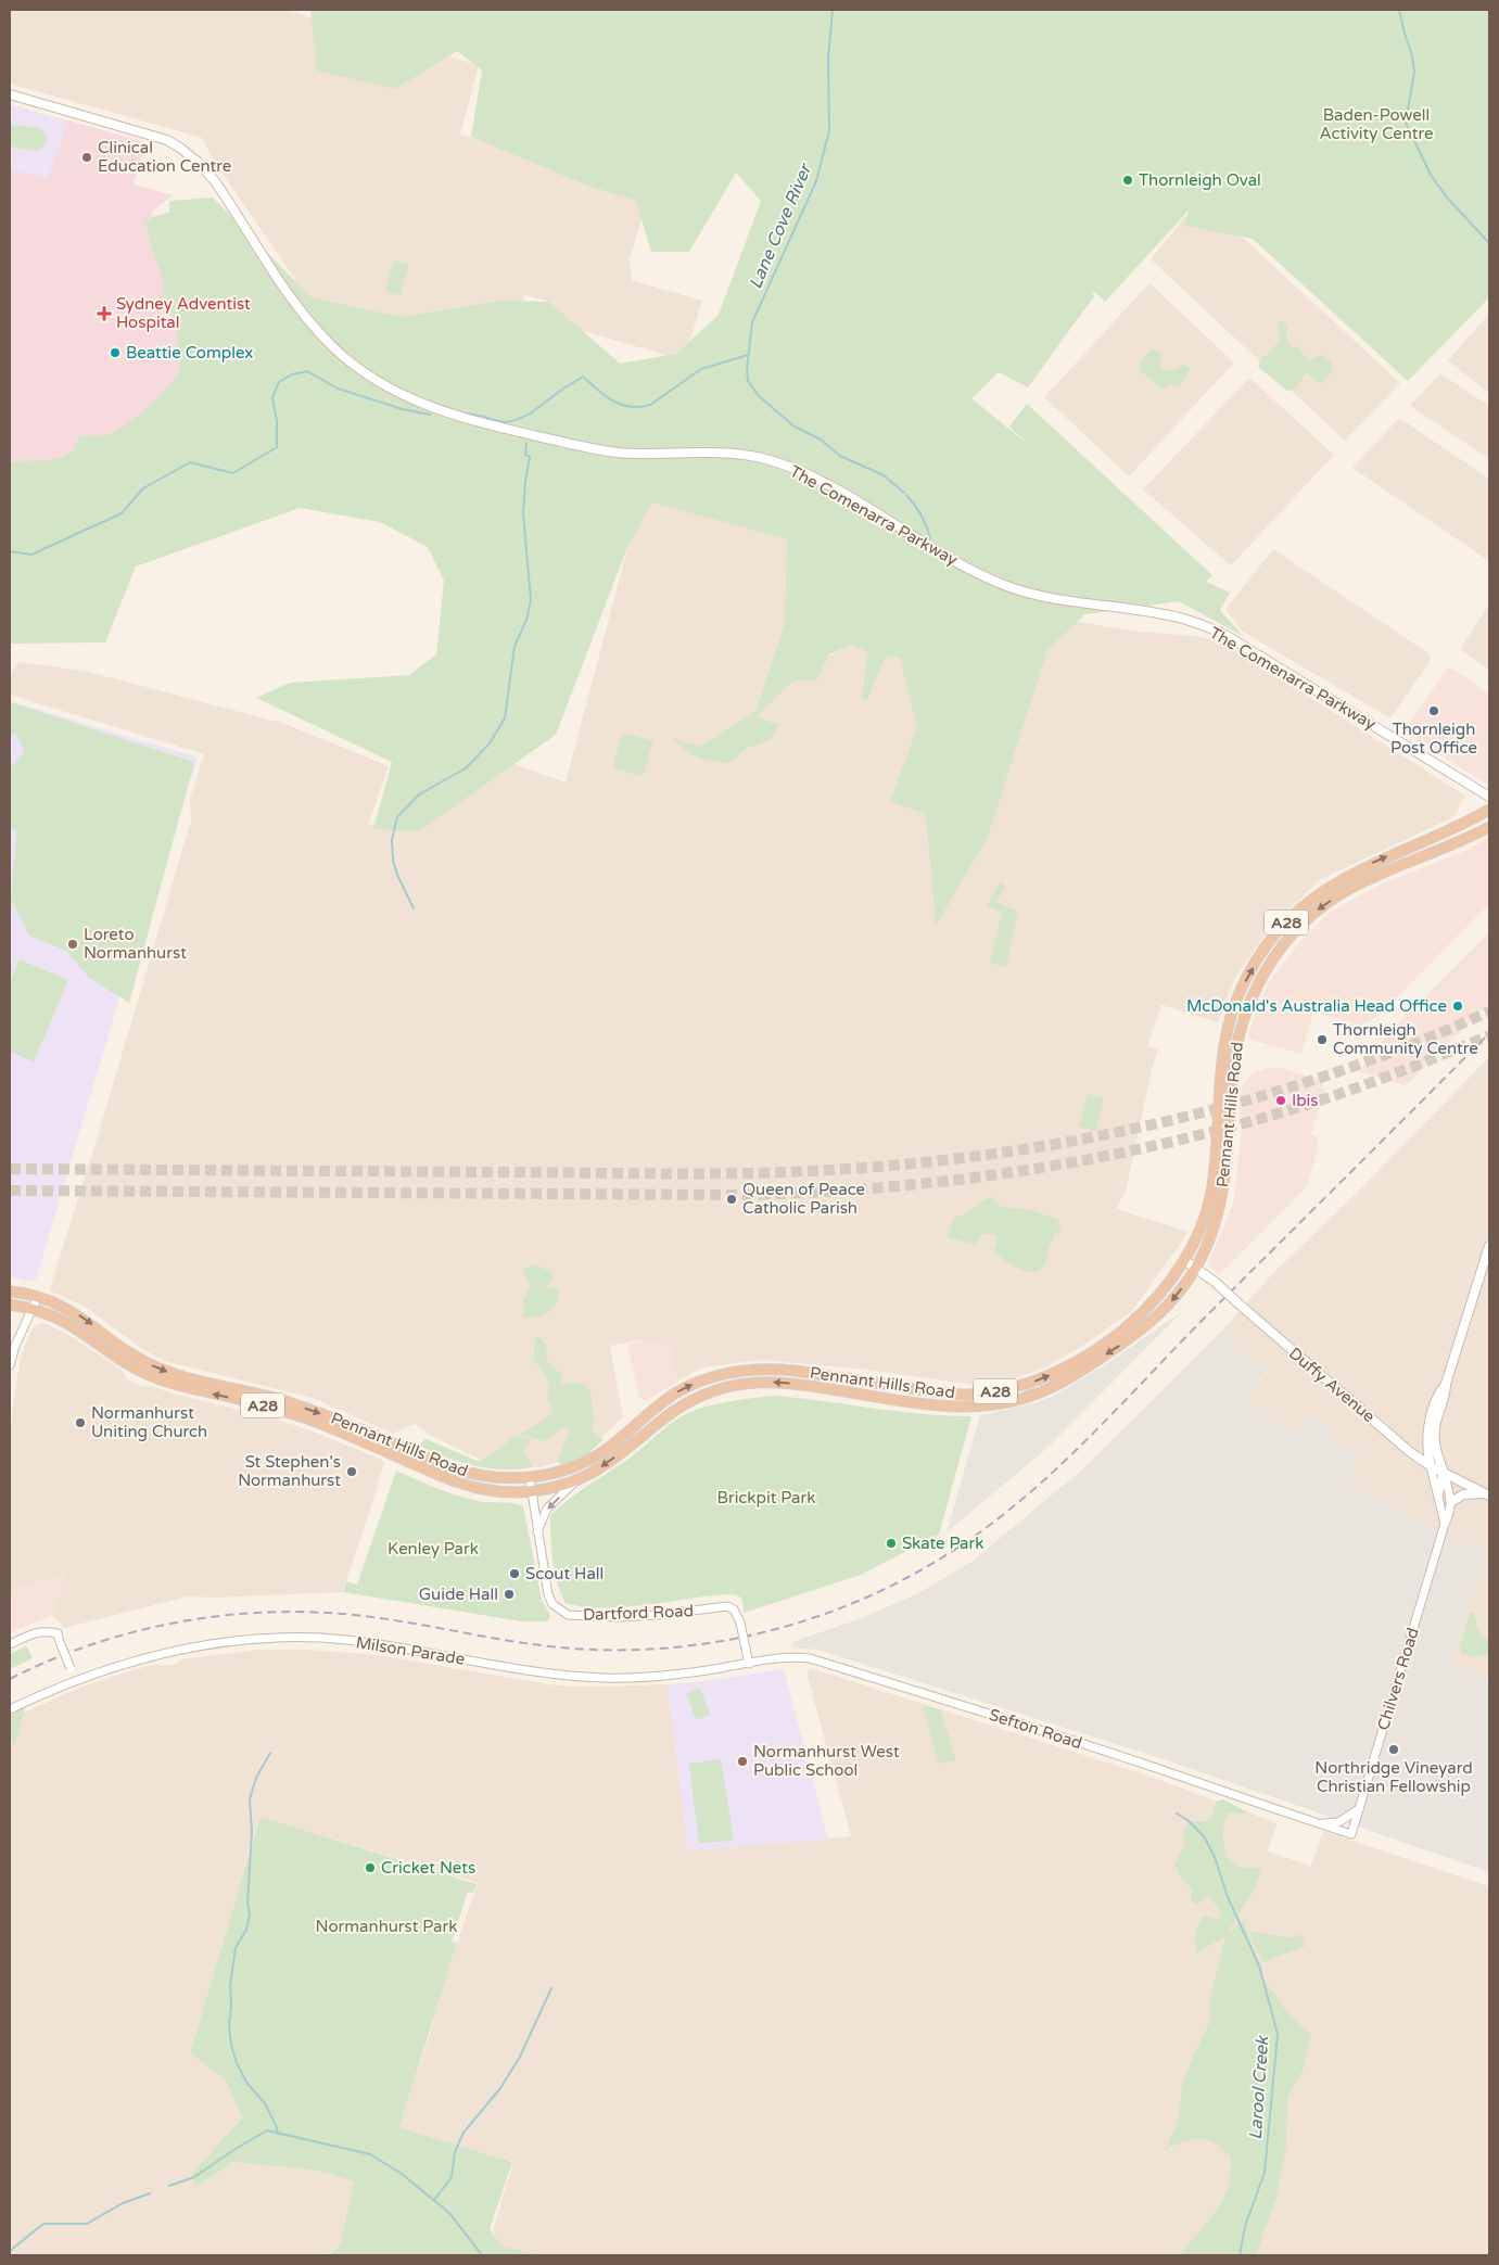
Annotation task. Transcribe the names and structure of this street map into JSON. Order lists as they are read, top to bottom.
{
  "streets": {
    "highway": ["A28", "Pennant Hills Road"],
    "main road": ["The Comenarra Parkway", "Duffy Avenue"],
    "street": [
      "Dartford Road",
      "Milson Parade",
      "Chilvers Road",
      "Sefton Road"
    ]
  },
  "crossings": [
    ["Pennant Hills Road", "Duffy Avenue"],
    ["Pennant Hills Road", "Dartford Road"],
    ["Duffy Avenue", "Chilvers Road"],
    ["Dartford Road", "Milson Parade"],
    ["Dartford Road", "Sefton Road"],
    ["Milson Parade", "Sefton Road"],
    ["Chilvers Road", "Sefton Road"]
  ],
  "water": ["Lane Cove River", "Larool Creek"],
  "parks": [
    "Baden-Powell Activity Centre",
    "Brickpit Park",
    "Kenley Park",
    "Normanhurst Park"
  ],
  "places": {
    "other": [
      "Clinical Education Centre",
      "Thornleigh Oval",
      "Beattie Complex",
      "Thornleigh Post Office",
      "Loreto Normanhurst",
      "McDonald's Australia Head Office",
      "Thornleigh Community Centre",
      "Ibis",
      "Queen of Peace Catholic Parish",
      "Normanhurst Uniting Church",
      "St Stephen's Normanhurst",
      "Skate Park",
      "Scout Hall",
      "Guide Hall",
      "Northridge Vineyard Christian Fellowship",
      "Normanhurst West Public School",
      "Cricket Nets"
    ],
    "health": ["Sydney Adventist Hospital"]
  }
}
